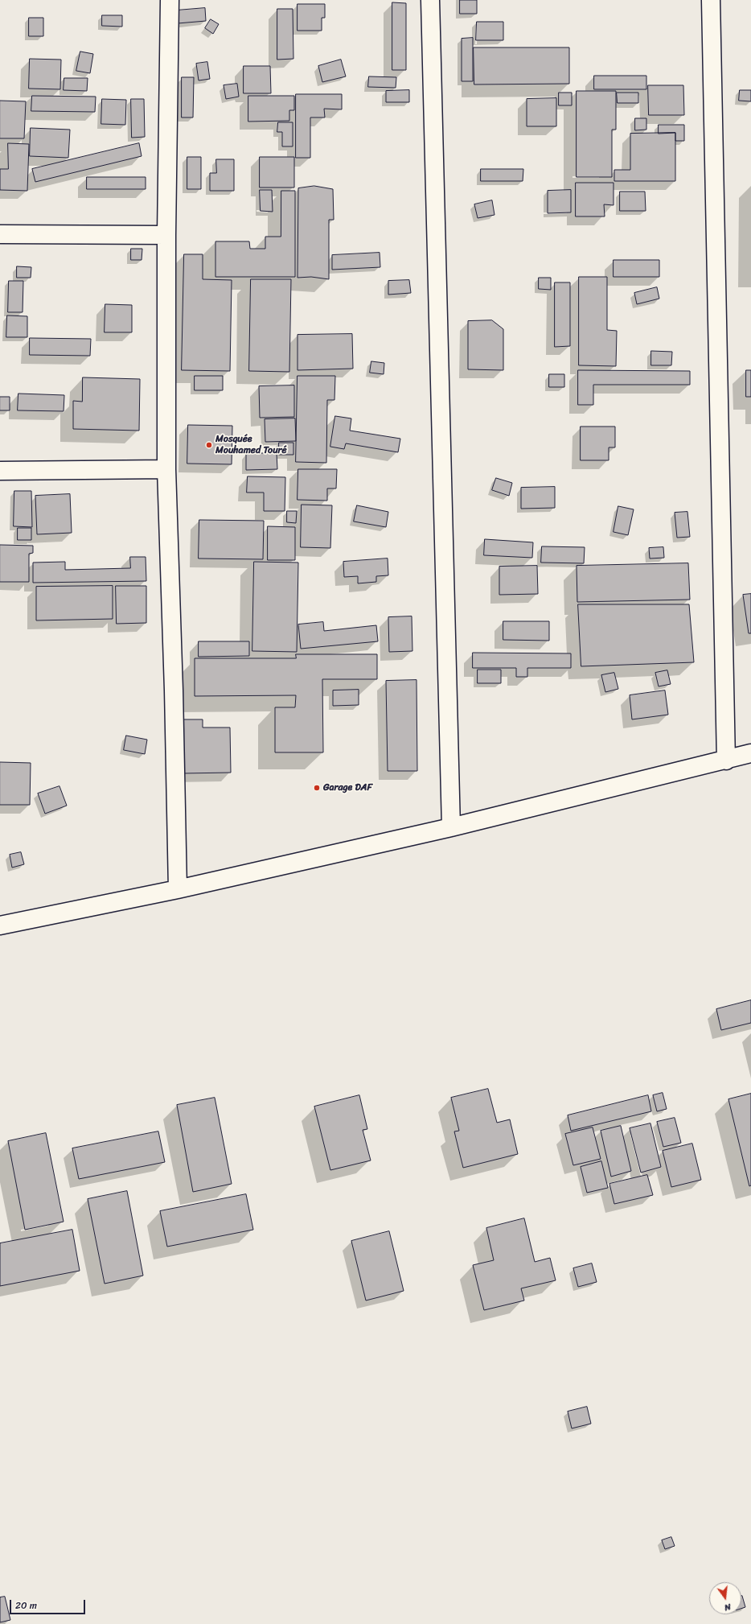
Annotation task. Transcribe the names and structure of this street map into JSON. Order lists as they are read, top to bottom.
{
  "places": ["Mosquée Mouhamed Touré", "Garage DAF"],
  "scale_bar": "20 m",
  "north": "bottom"
}
